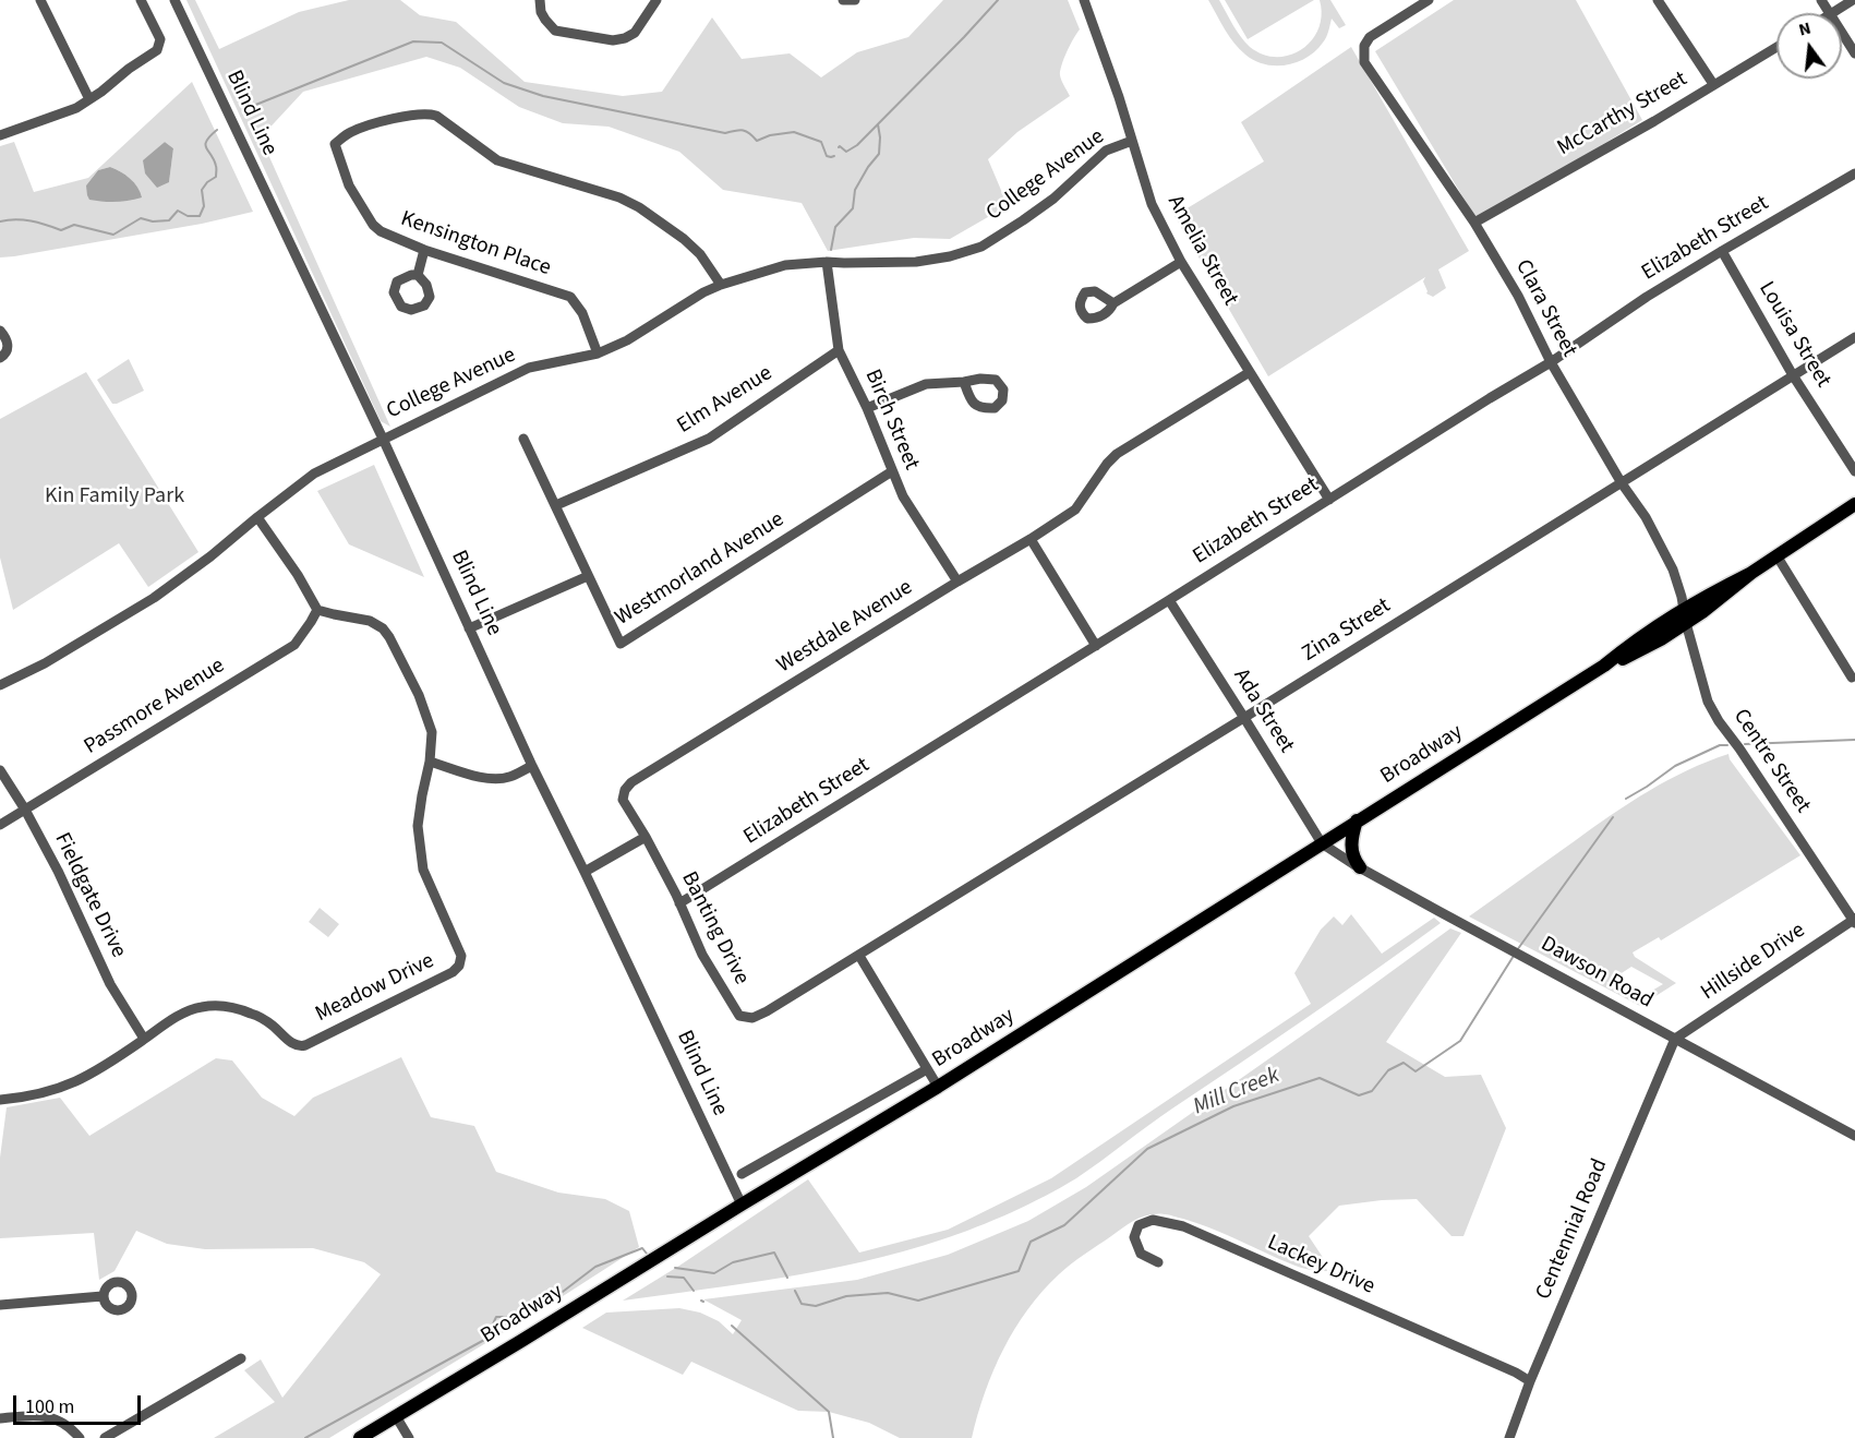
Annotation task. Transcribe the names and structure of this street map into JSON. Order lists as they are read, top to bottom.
{
  "streets": {
    "main road": ["Broadway"],
    "street": [
      "Blind Line",
      "McCarthy Street",
      "College Avenue",
      "Elizabeth Street",
      "Kensington Place",
      "Amelia Street",
      "Clara Street",
      "Louisa Street",
      "Elm Avenue",
      "Birch Street",
      "Westmorland Avenue",
      "Westdale Avenue",
      "Zina Street",
      "Passmore Avenue",
      "Ada Street",
      "Centre Street",
      "Fieldgate Drive",
      "Banting Drive",
      "Hillside Drive",
      "Dawson Road",
      "Meadow Drive",
      "Centennial Road",
      "Lackey Drive"
    ]
  },
  "crossings": [
    ["Blind Line", "College Avenue"],
    ["Blind Line", "Broadway"],
    ["McCarthy Street", "Clara Street"],
    ["College Avenue", "Kensington Place"],
    ["College Avenue", "Amelia Street"],
    ["College Avenue", "Birch Street"],
    ["Elizabeth Street", "Amelia Street"],
    ["Elizabeth Street", "Clara Street"],
    ["Elizabeth Street", "Louisa Street"],
    ["Elizabeth Street", "Ada Street"],
    ["Elizabeth Street", "Banting Drive"],
    ["Amelia Street", "Westdale Avenue"],
    ["Clara Street", "Zina Street"],
    ["Clara Street", "Broadway"],
    ["Clara Street", "Centre Street"],
    ["Louisa Street", "Zina Street"],
    ["Elm Avenue", "Birch Street"],
    ["Elm Avenue", "Westmorland Avenue"],
    ["Birch Street", "Westmorland Avenue"],
    ["Birch Street", "Westdale Avenue"],
    ["Westdale Avenue", "Banting Drive"],
    ["Zina Street", "Ada Street"],
    ["Zina Street", "Banting Drive"],
    ["Passmore Avenue", "Fieldgate Drive"],
    ["Passmore Avenue", "Meadow Drive"],
    ["Ada Street", "Broadway"],
    ["Ada Street", "Dawson Road"],
    ["Broadway", "Centre Street"],
    ["Broadway", "Dawson Road"],
    ["Centre Street", "Hillside Drive"],
    ["Fieldgate Drive", "Meadow Drive"],
    ["Hillside Drive", "Dawson Road"],
    ["Hillside Drive", "Centennial Road"],
    ["Dawson Road", "Centennial Road"],
    ["Centennial Road", "Lackey Drive"]
  ],
  "water": ["Mill Creek"],
  "parks": ["Kin Family Park"],
  "scale_bar": "100 m",
  "north": "top"
}
